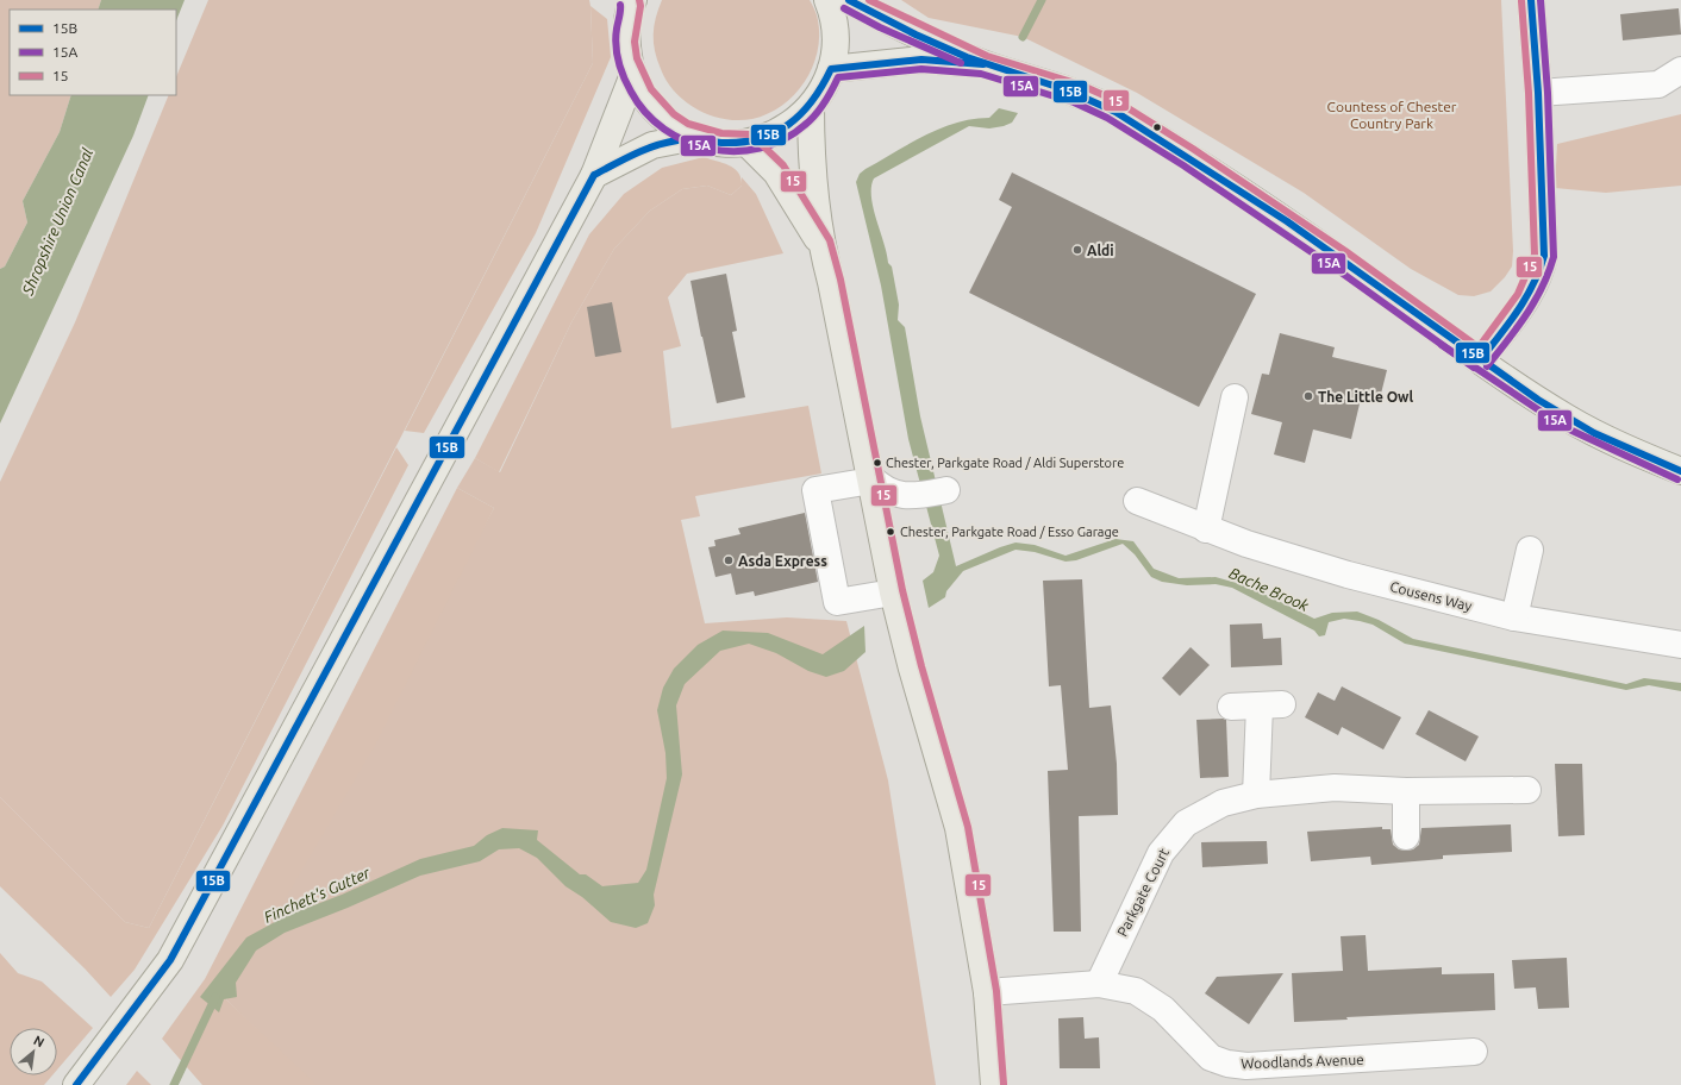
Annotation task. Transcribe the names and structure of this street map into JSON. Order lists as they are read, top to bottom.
{
  "streets": {
    "street": ["Cousens Way", "Parkgate Court", "Woodlands Avenue"]
  },
  "crossings": [
    ["Parkgate Court", "Woodlands Avenue"]
  ],
  "water": ["Shropshire Union Canal", "Bache Brook", "Finchett's Gutter"],
  "parks": ["Countess of Chester Country Park"],
  "places": [
    "Aldi",
    "The Little Owl",
    "Chester, Parkgate Road / Aldi Superstore",
    "Chester, Parkgate Road / Esso Garage",
    "Asda Express"
  ],
  "lines": ["transit line 15B", "transit line 15A", "transit line 15"],
  "legend": ["15B", "15A", "15"],
  "north": "top right"
}
